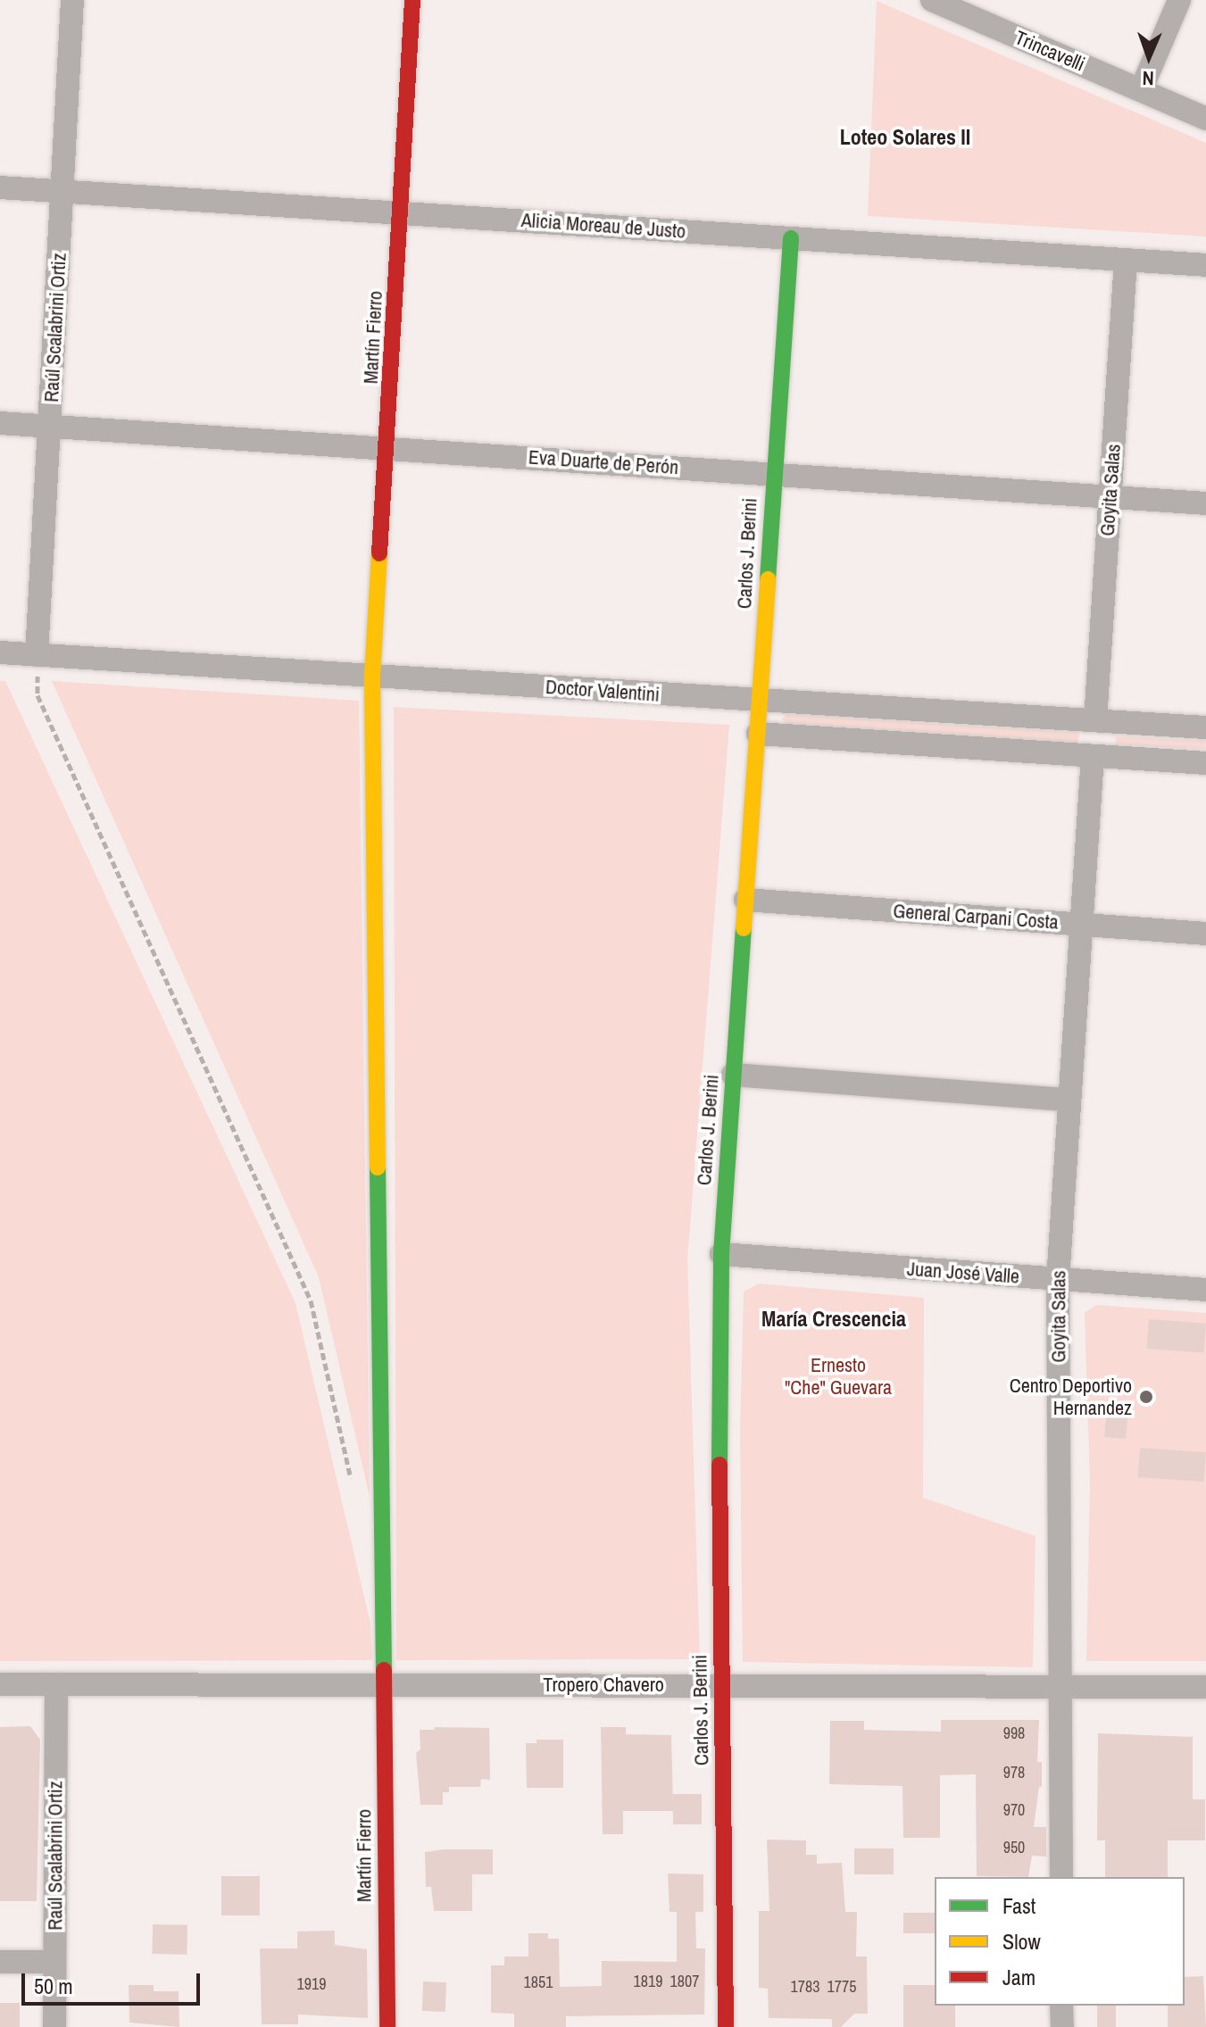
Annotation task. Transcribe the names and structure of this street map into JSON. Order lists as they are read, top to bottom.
{
  "streets": {
    "street": [
      "Trincavelli",
      "Alicia Moreau de Justo",
      "Raúl Scalabrini Ortiz",
      "Martín Fierro",
      "Eva Duarte de Perón",
      "Goyita Salas",
      "Carlos J. Berini",
      "Doctor Valentini",
      "General Carpani Costa",
      "Juan José Valle",
      "Tropero Chavero"
    ]
  },
  "crossings": [
    ["Alicia Moreau de Justo", "Raúl Scalabrini Ortiz"],
    ["Alicia Moreau de Justo", "Martín Fierro"],
    ["Alicia Moreau de Justo", "Goyita Salas"],
    ["Alicia Moreau de Justo", "Carlos J. Berini"],
    ["Raúl Scalabrini Ortiz", "Eva Duarte de Perón"],
    ["Raúl Scalabrini Ortiz", "Doctor Valentini"],
    ["Raúl Scalabrini Ortiz", "Tropero Chavero"],
    ["Martín Fierro", "Eva Duarte de Perón"],
    ["Martín Fierro", "Doctor Valentini"],
    ["Martín Fierro", "Tropero Chavero"],
    ["Eva Duarte de Perón", "Goyita Salas"],
    ["Eva Duarte de Perón", "Carlos J. Berini"],
    ["Goyita Salas", "Doctor Valentini"],
    ["Goyita Salas", "General Carpani Costa"],
    ["Goyita Salas", "Juan José Valle"],
    ["Goyita Salas", "Tropero Chavero"],
    ["Carlos J. Berini", "Doctor Valentini"],
    ["Carlos J. Berini", "General Carpani Costa"],
    ["Carlos J. Berini", "Juan José Valle"],
    ["Carlos J. Berini", "Tropero Chavero"]
  ],
  "districts": ["Loteo Solares II", "María Crescencia"],
  "parks": ["Ernesto \"Che\" Guevara"],
  "places": ["Centro Deportivo Hernandez"],
  "house_numbers": [
    "998",
    "978",
    "970",
    "950",
    "1819",
    "1807",
    "1851",
    "1919",
    "1783",
    "1775"
  ],
  "legend": ["Fast", "Slow", "Jam"],
  "scale_bar": "50 m",
  "north": "bottom"
}
